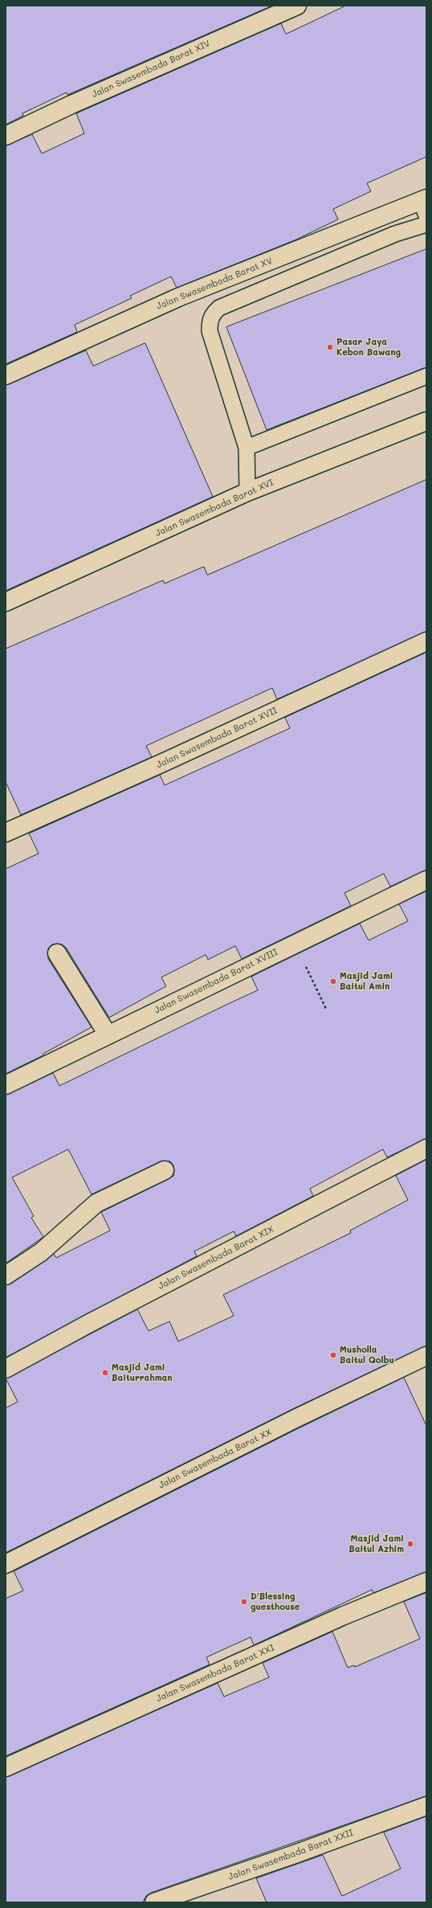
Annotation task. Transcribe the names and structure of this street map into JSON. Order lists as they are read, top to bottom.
{
  "streets": {
    "street": [
      "Jalan Swasembada Barat XIV",
      "Jalan Swasembada Barat XV",
      "Jalan Swasembada Barat XVI",
      "Jalan Swasembada Barat XVII",
      "Jalan Swasembada Barat XVIII",
      "Jalan Swasembada Barat XIX",
      "Jalan Swasembada Barat XX",
      "Jalan Swasembada Barat XXI",
      "Jalan Swasembada Barat XXII"
    ]
  },
  "places": [
    "Pasar Jaya Kebon Bawang",
    "Masjid Jami Baitul Amin",
    "Musholla Baitul Qolbu",
    "Masjid Jami Baiturrahman",
    "Masjid Jami Baitul Azhim",
    "D'Blessing guesthouse"
  ]
}
